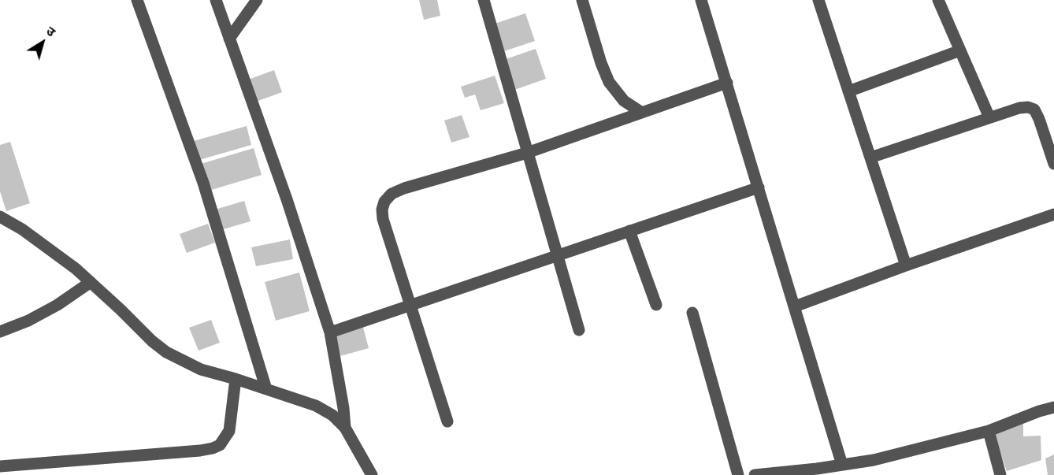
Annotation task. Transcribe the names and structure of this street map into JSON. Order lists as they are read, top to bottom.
{
  "north": "top right"
}
